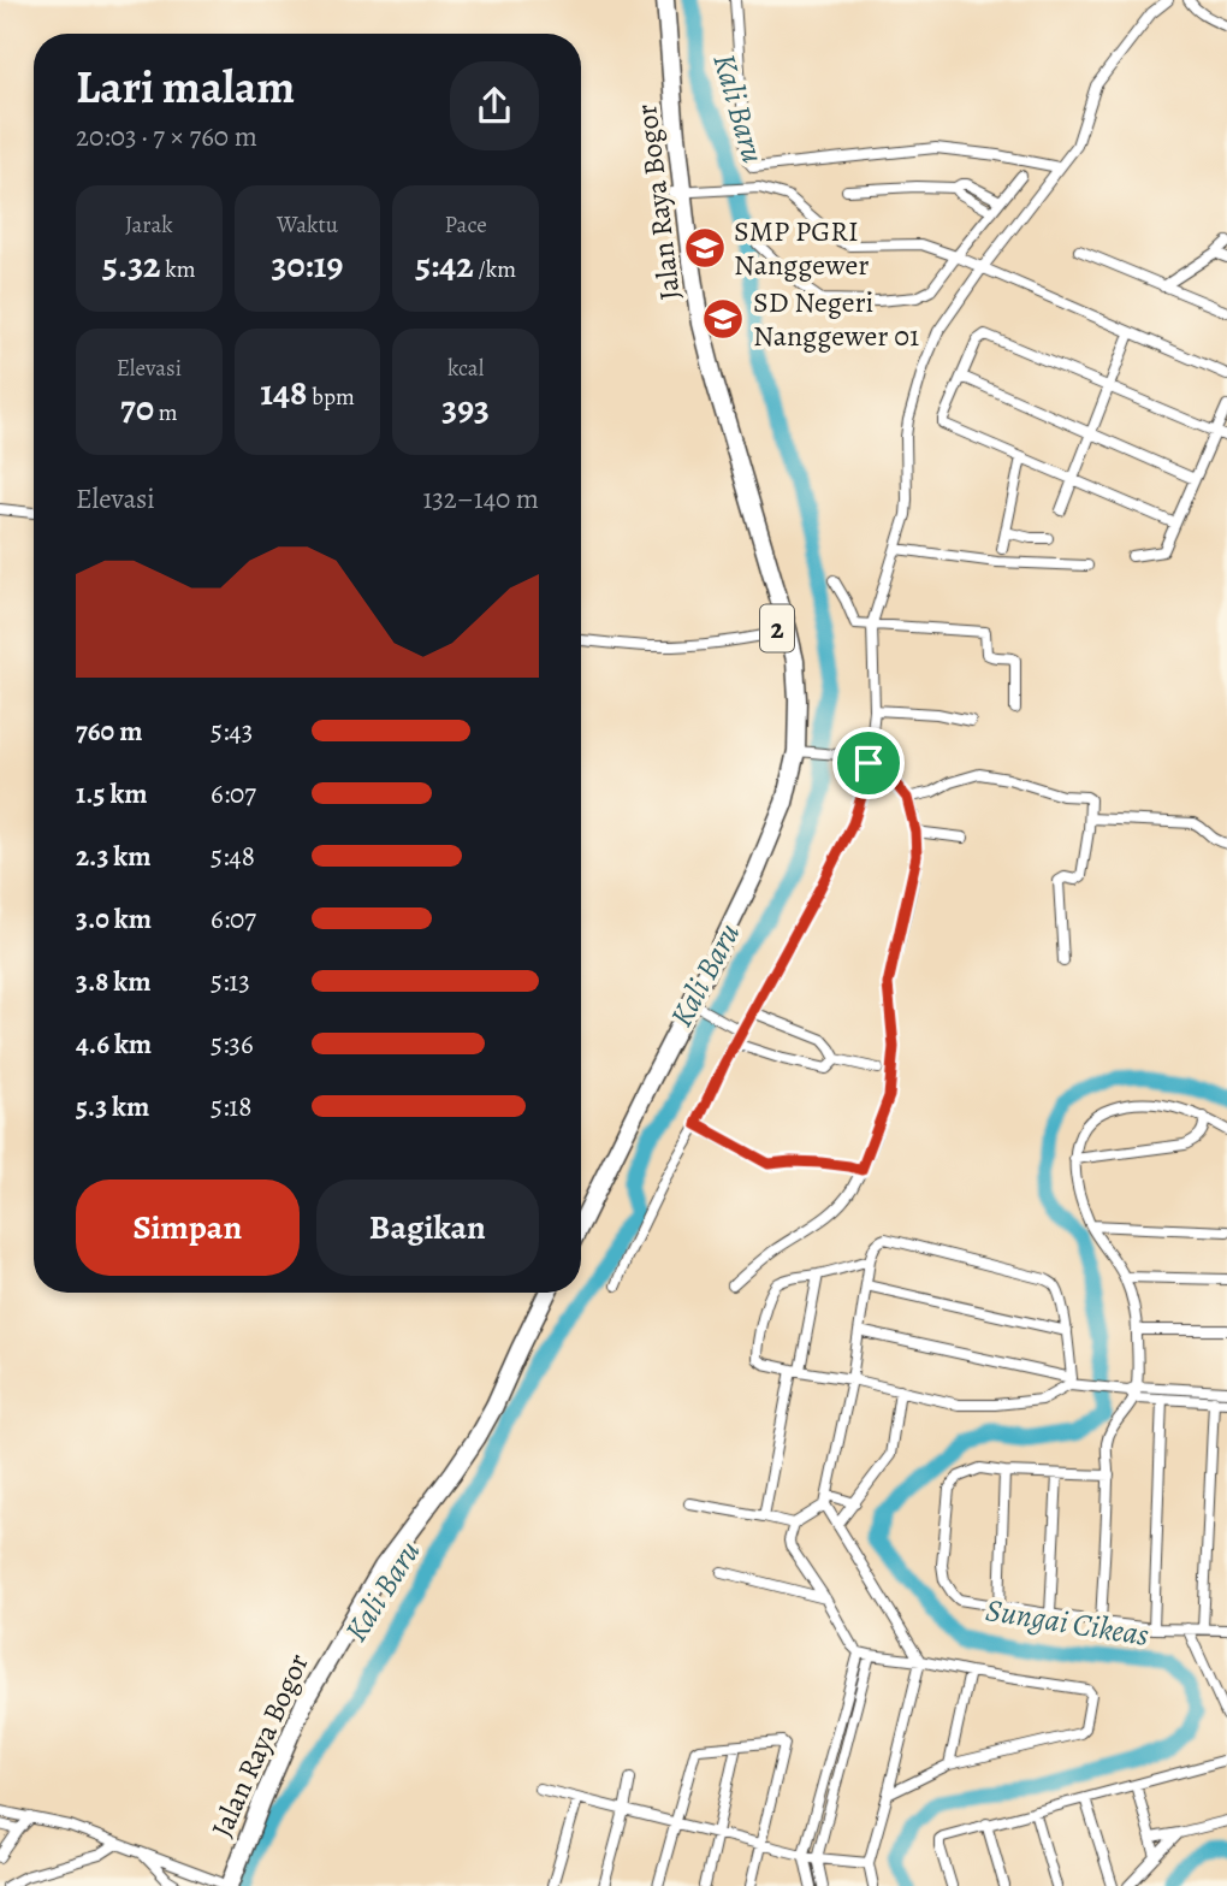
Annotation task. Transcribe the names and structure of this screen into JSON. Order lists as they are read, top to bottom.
{
  "streets": {
    "highway": ["Jalan Raya Bogor", "2"]
  },
  "water": ["Kali Baru", "Sungai Cikeas"],
  "places": {
    "school or university": ["SMP PGRI Nanggewer", "SD Negeri Nanggewer 01"]
  },
  "page": {
    "heading": ["Lari malam", "20:03 · 7 × 760 m"],
    "stats": [
      ["Jarak", "5.32 km"],
      ["Waktu", "30:19"],
      ["Pace", "5:42 /km"],
      ["Elevasi", "70 m"],
      ["148 bpm"],
      ["kcal", "393"]
    ],
    "chart": ["Elevasi", "132–140 m"],
    "list": [
      {
        "name": "760 m",
        "note": "5:43"
      },
      {
        "name": "1.5 km",
        "note": "6:07"
      },
      {
        "name": "2.3 km",
        "note": "5:48"
      },
      {
        "name": "3.0 km",
        "note": "6:07"
      },
      {
        "name": "3.8 km",
        "note": "5:13"
      },
      {
        "name": "4.6 km",
        "note": "5:36"
      },
      {
        "name": "5.3 km",
        "note": "5:18"
      }
    ],
    "buttons": ["Simpan", "Bagikan"]
  }
}
